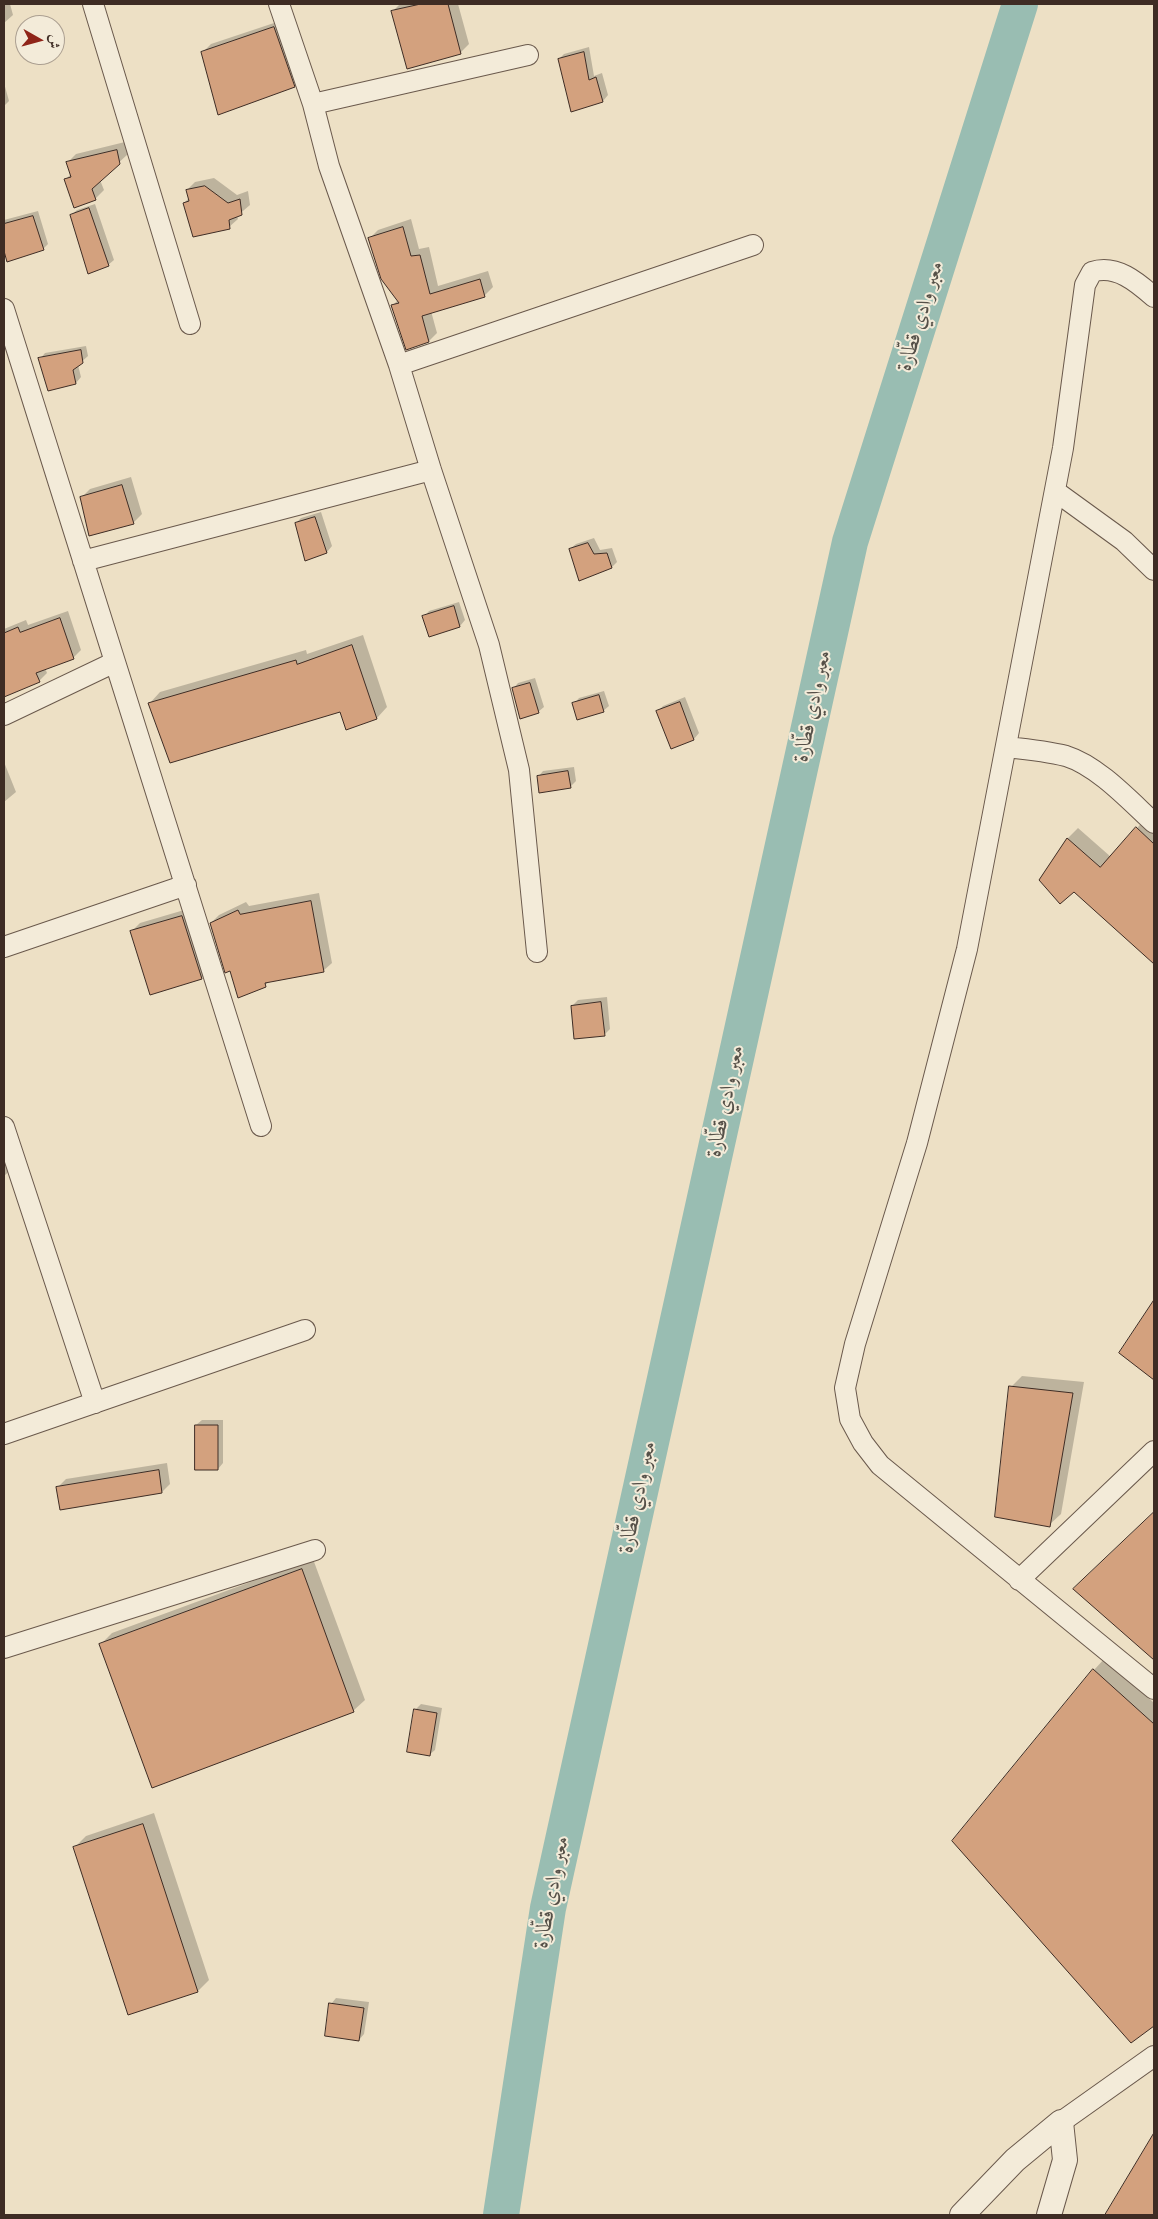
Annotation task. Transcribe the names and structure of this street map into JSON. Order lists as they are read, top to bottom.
{
  "water": ["معبر وادي قطّارة"],
  "north": "right"
}
